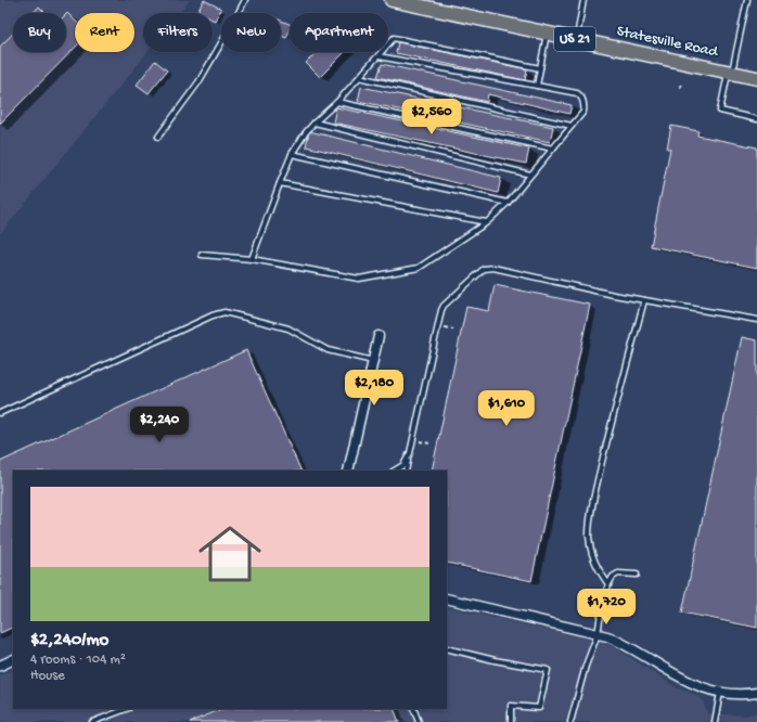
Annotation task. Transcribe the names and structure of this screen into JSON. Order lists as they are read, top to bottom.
{
  "streets": {
    "main road": ["US 21", "Statesville Road"]
  },
  "page": {
    "chip": [
      "Buy",
      "Rent",
      "Filters",
      "New",
      "Apartment"
    ],
    "price": [
      "$2,560",
      "$2,180",
      "$1,610",
      "$2,240",
      "$1,720"
    ],
    "list": [
      {
        "name": "$2,240/mo",
        "note": "4 rooms · 104 m² · House"
      }
    ]
  }
}
